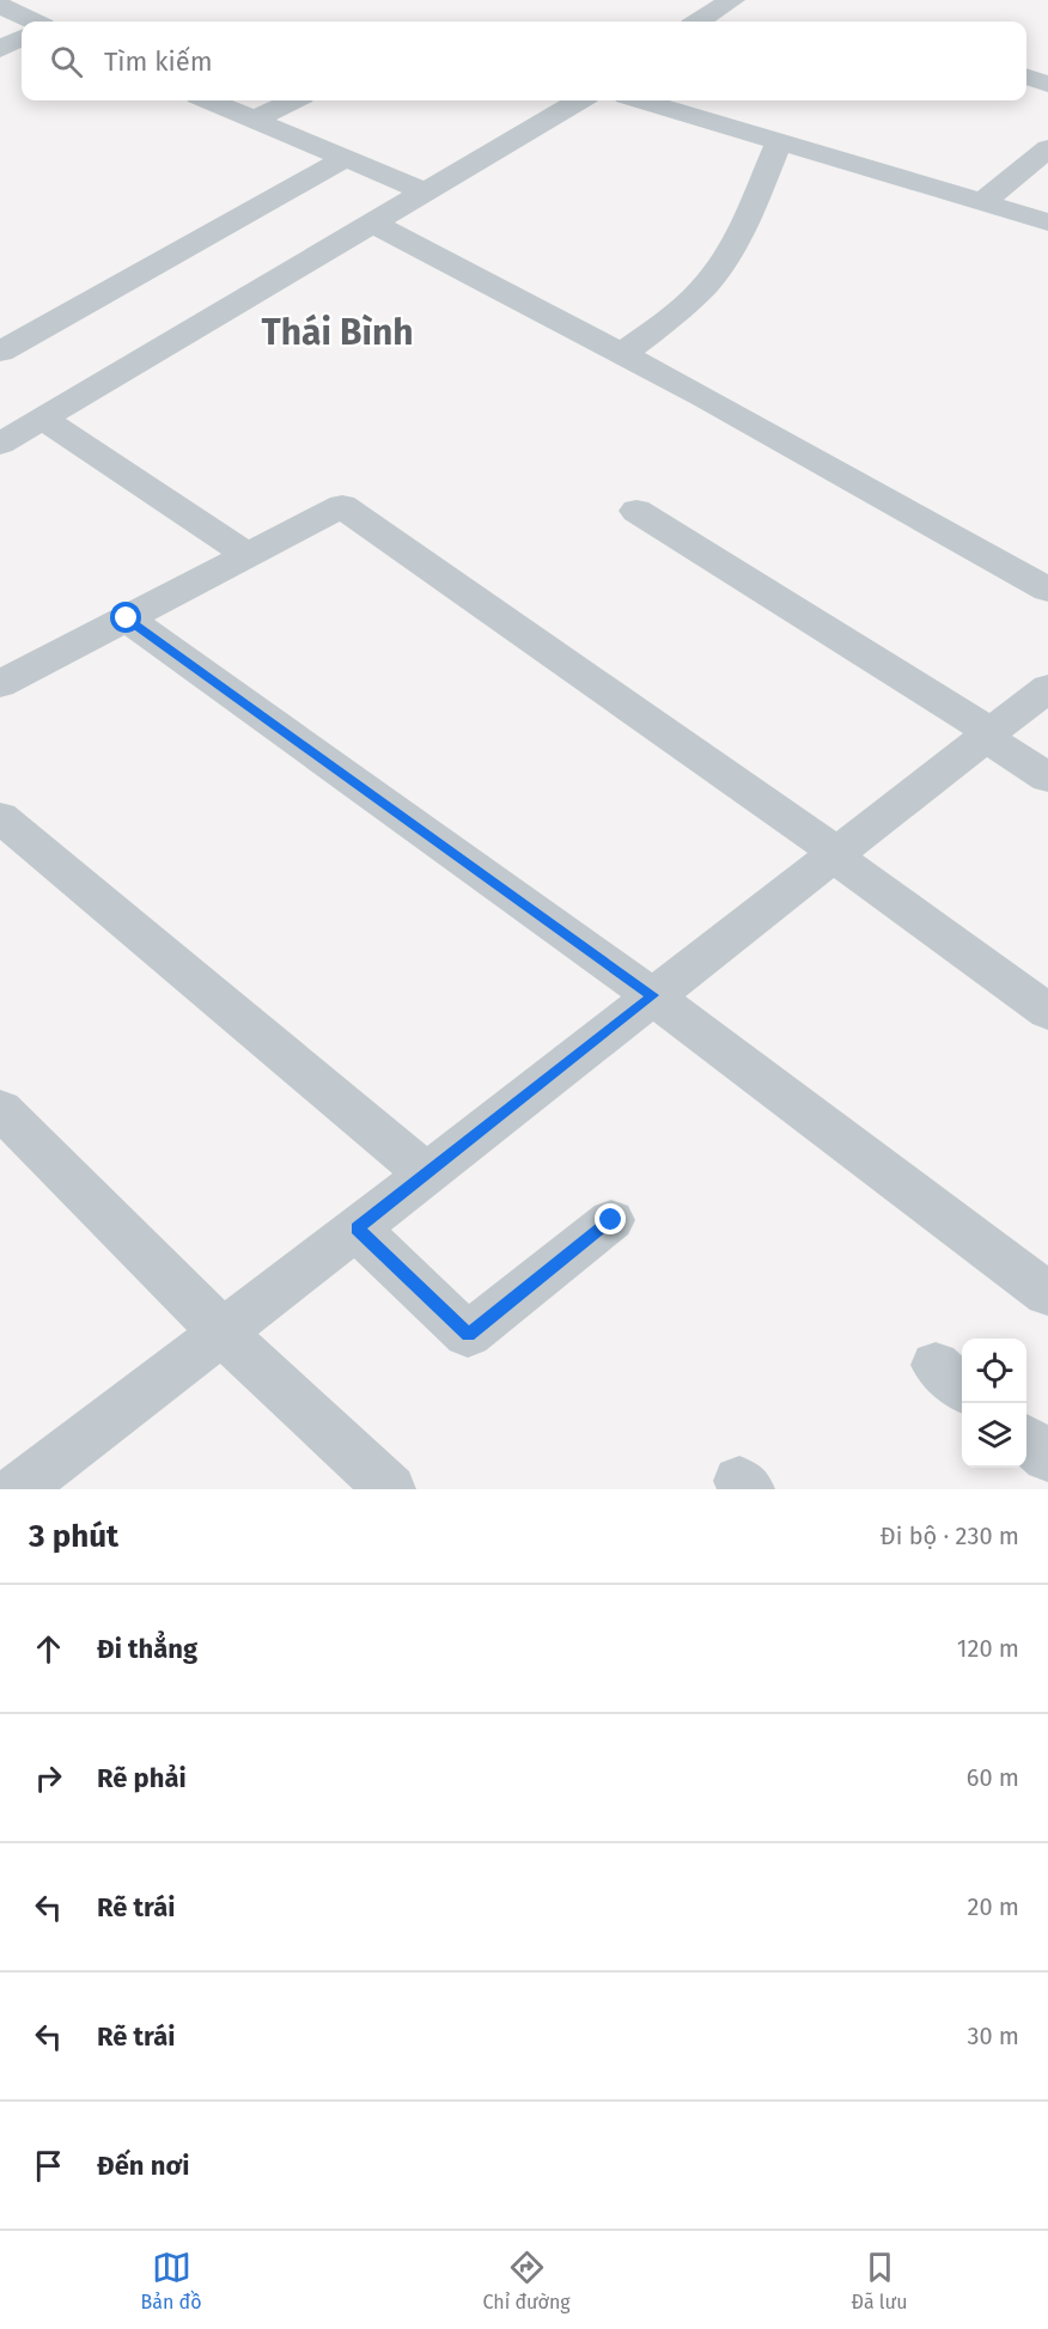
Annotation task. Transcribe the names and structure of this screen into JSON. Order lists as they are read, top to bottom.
{
  "districts": ["Thái Bình"],
  "page": {
    "search": "Tìm kiếm",
    "heading": ["3 phút", "Đi bộ · 230 m"],
    "list": [
      ["Đi thẳng", "120 m"],
      ["Rẽ phải", "60 m"],
      ["Rẽ trái", "20 m"],
      ["Rẽ trái", "30 m"],
      "Đến nơi"
    ],
    "nav": ["Bản đồ", "Chỉ đường", "Đã lưu"]
  }
}
